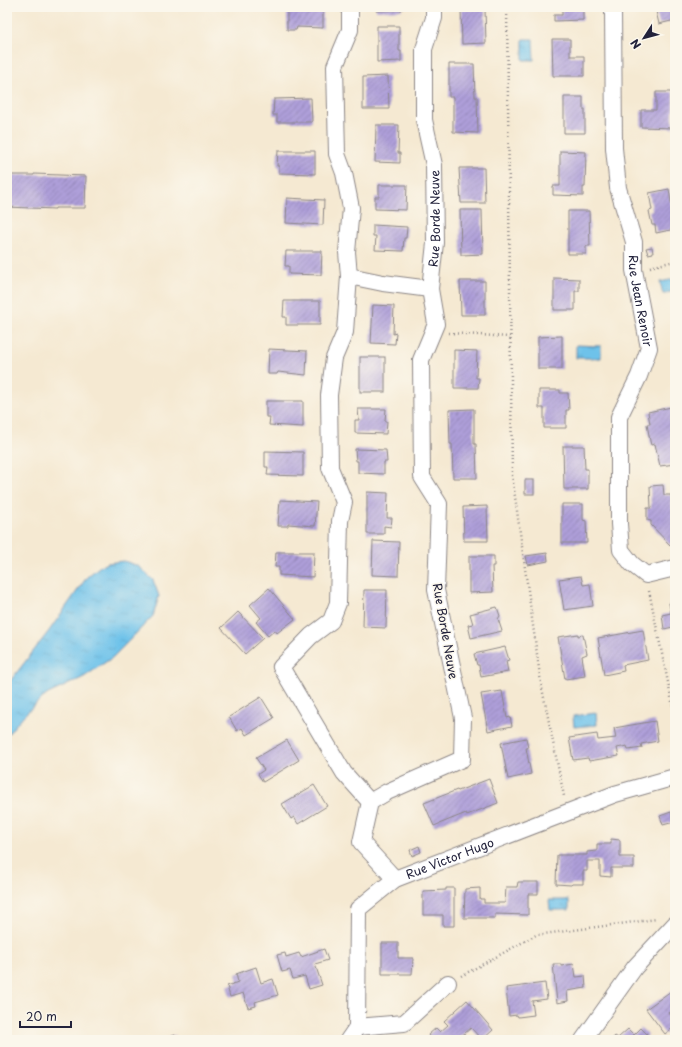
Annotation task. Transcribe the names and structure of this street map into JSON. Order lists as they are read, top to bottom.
{
  "streets": {
    "street": ["Rue Borde Neuve", "Rue Jean Renoir", "Rue Victor Hugo"]
  },
  "scale_bar": "20 m",
  "north": "bottom left"
}
